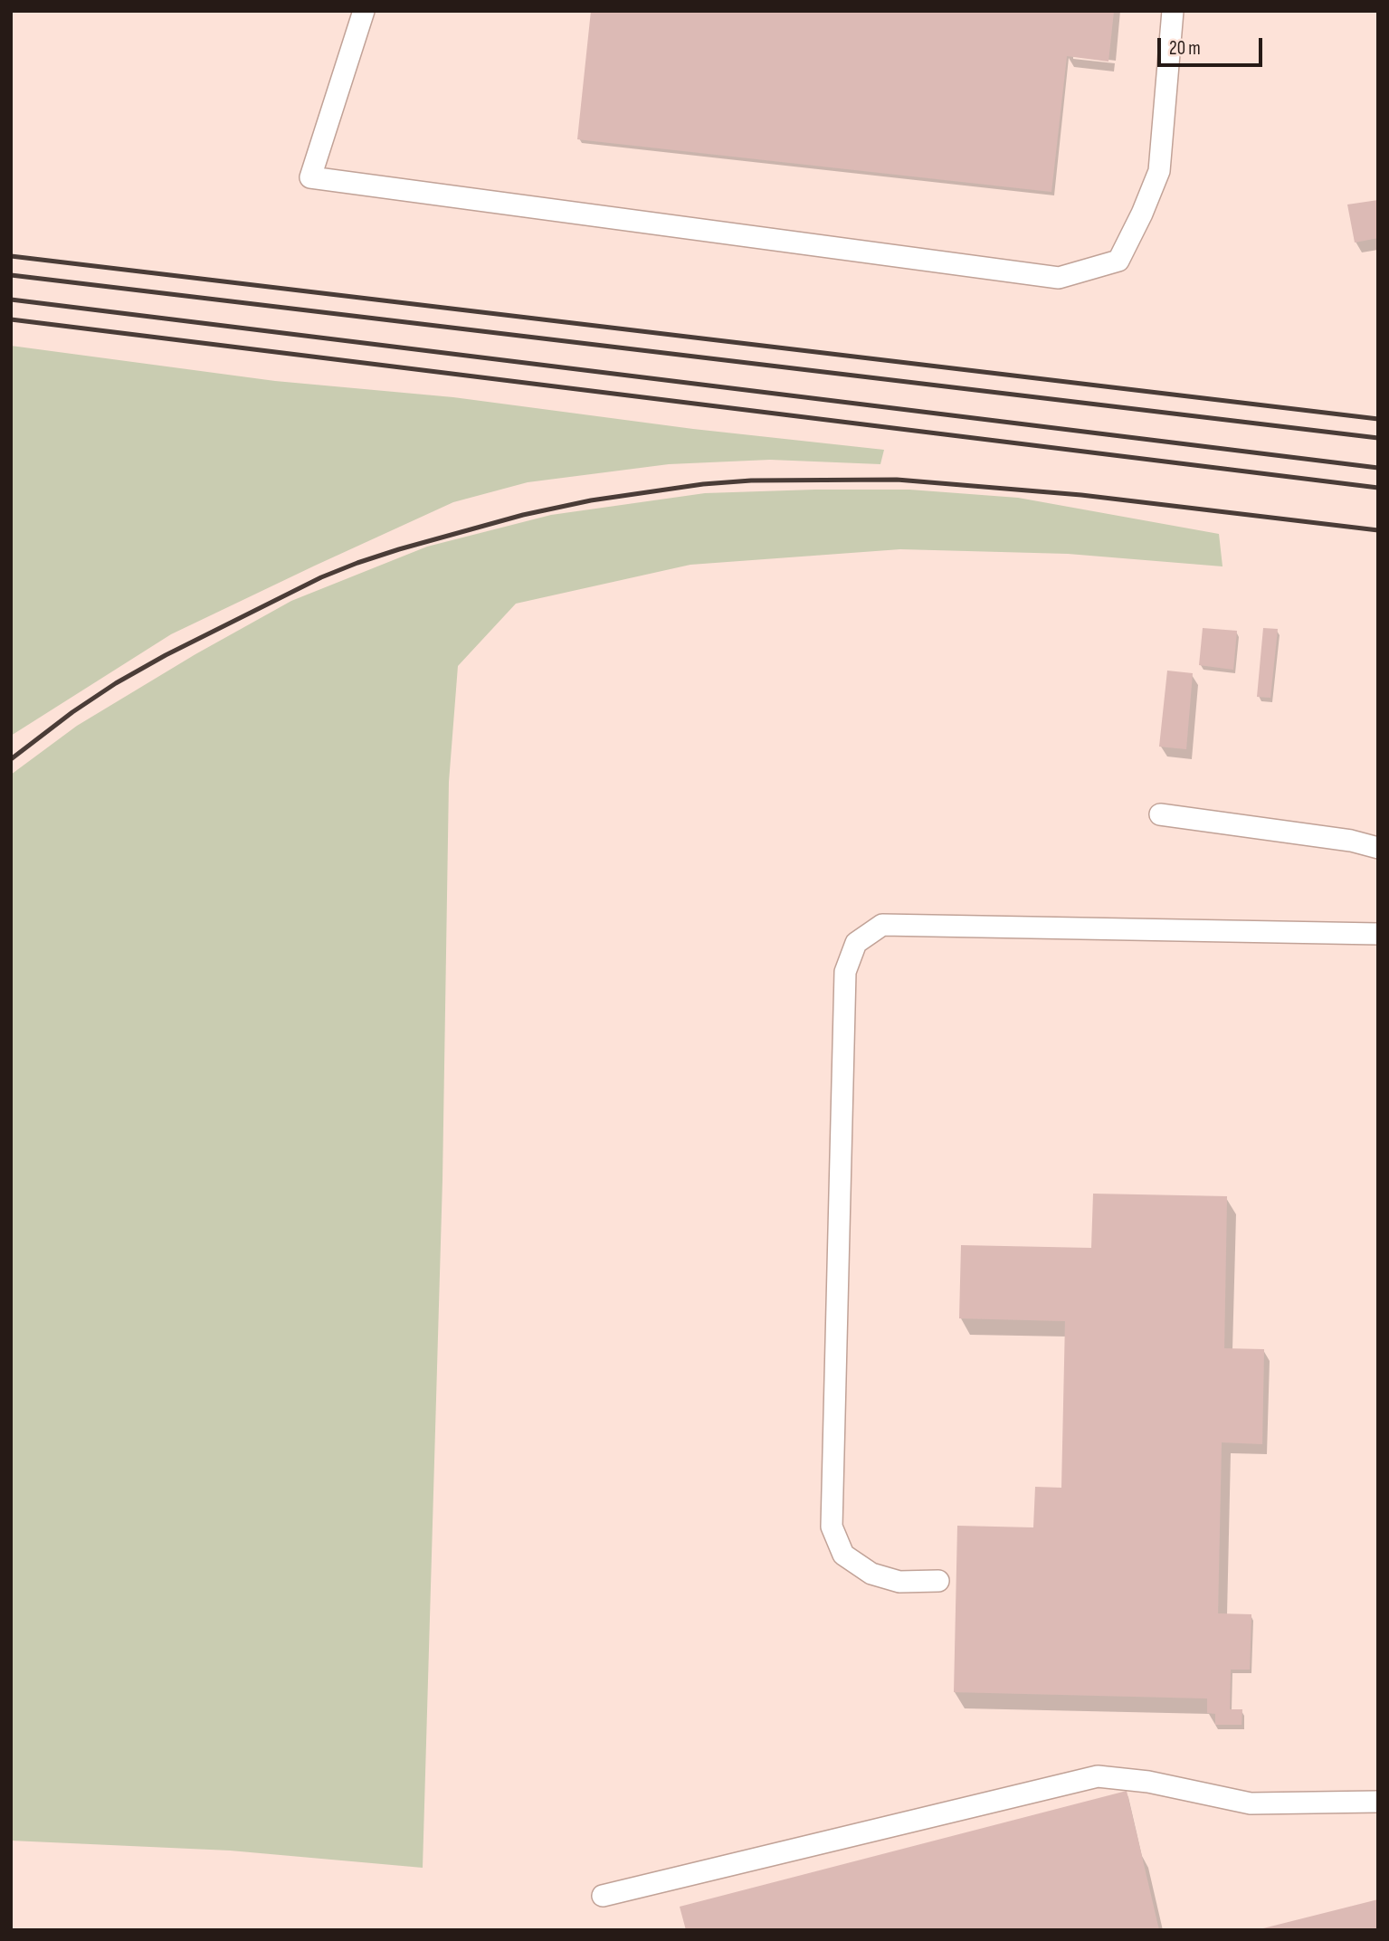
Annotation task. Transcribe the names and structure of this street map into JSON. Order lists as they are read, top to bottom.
{
  "scale_bar": "20 m"
}
